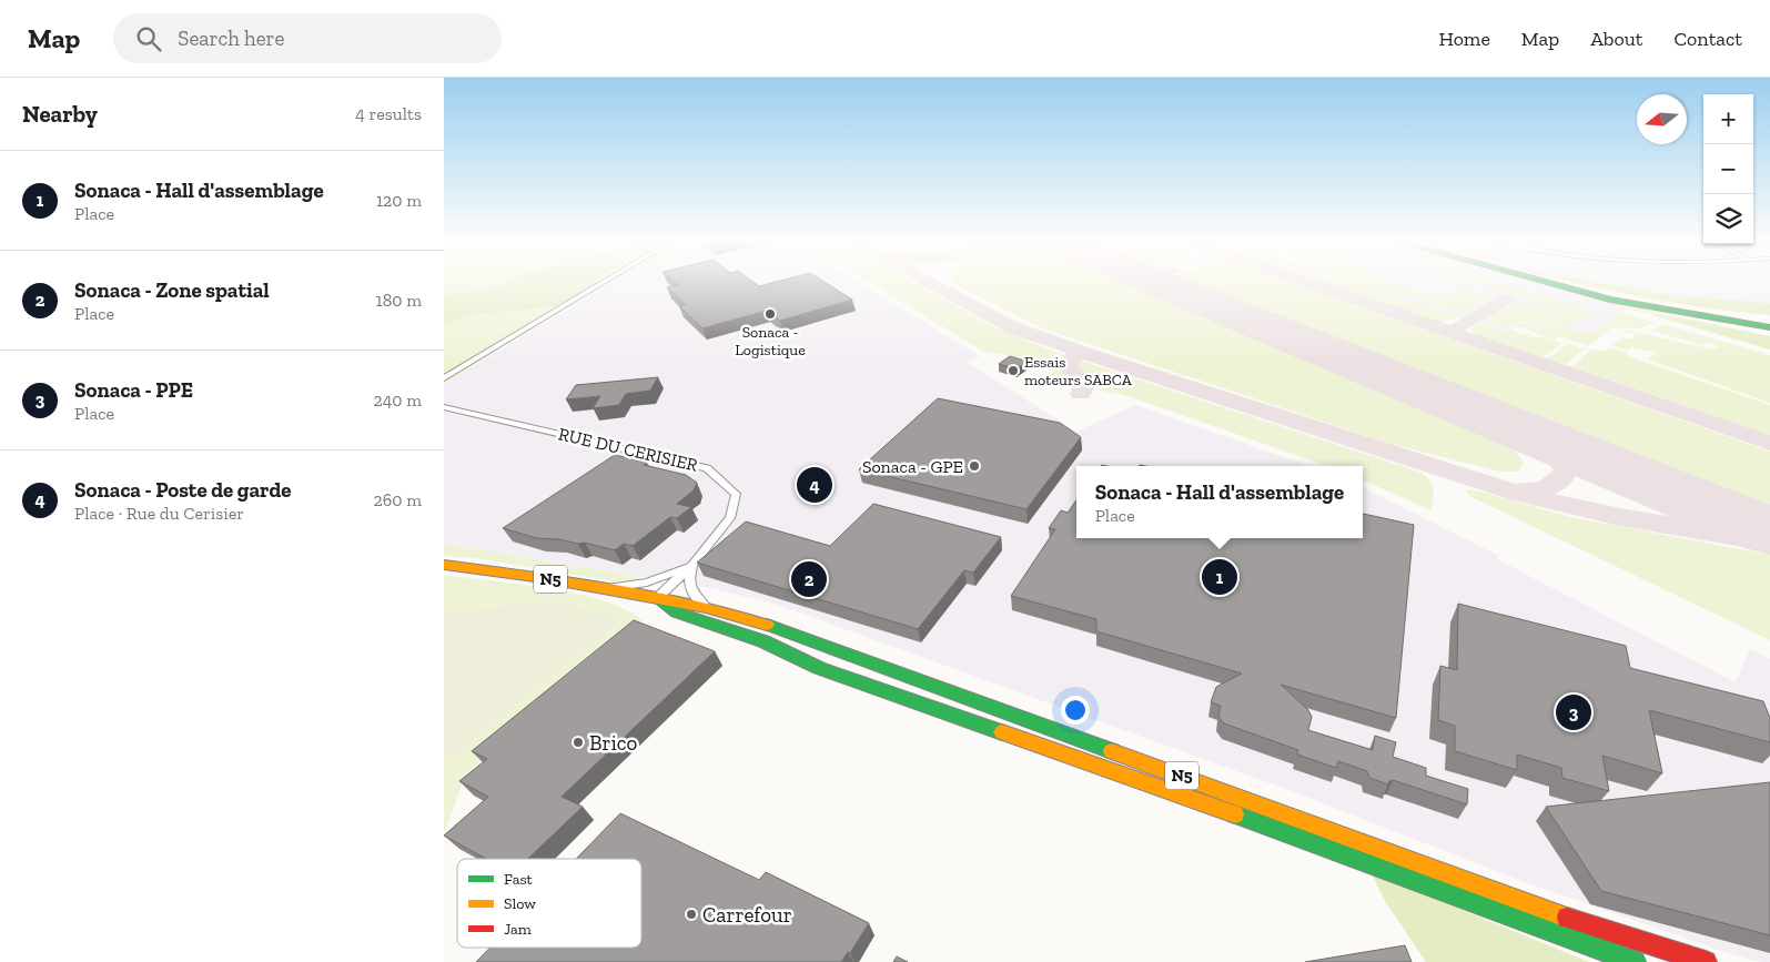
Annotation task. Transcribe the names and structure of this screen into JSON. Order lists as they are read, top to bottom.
{
  "streets": {
    "main road": ["N5"],
    "street": ["RUE DU CERISIER"]
  },
  "crossings": [
    ["RUE DU CERISIER", "N5"]
  ],
  "places": [
    "Sonaca - Logistique",
    "Essais moteurs SABCA",
    "Sonaca - GPE",
    "Brico",
    "Carrefour"
  ],
  "legend": ["Fast", "Slow", "Jam"],
  "north": "left",
  "page": {
    "header": "Map",
    "search": "Search here",
    "nav": [
      "Home",
      "Map",
      "About",
      "Contact"
    ],
    "heading": ["Nearby", "4 results"],
    "map_buttons": ["+", "−"],
    "list": [
      {
        "mark": "1",
        "name": "Sonaca - Hall d'assemblage",
        "note": "Place",
        "value": "120 m"
      },
      {
        "mark": "2",
        "name": "Sonaca - Zone spatial",
        "note": "Place",
        "value": "180 m"
      },
      {
        "mark": "3",
        "name": "Sonaca - PPE",
        "note": "Place",
        "value": "240 m"
      },
      {
        "mark": "4",
        "name": "Sonaca - Poste de garde",
        "note": "Place · Rue du Cerisier",
        "value": "260 m"
      }
    ],
    "pins": [
      "4",
      "1",
      "2",
      "3"
    ],
    "popup": ["Sonaca - Hall d'assemblage", "Place"]
  }
}
